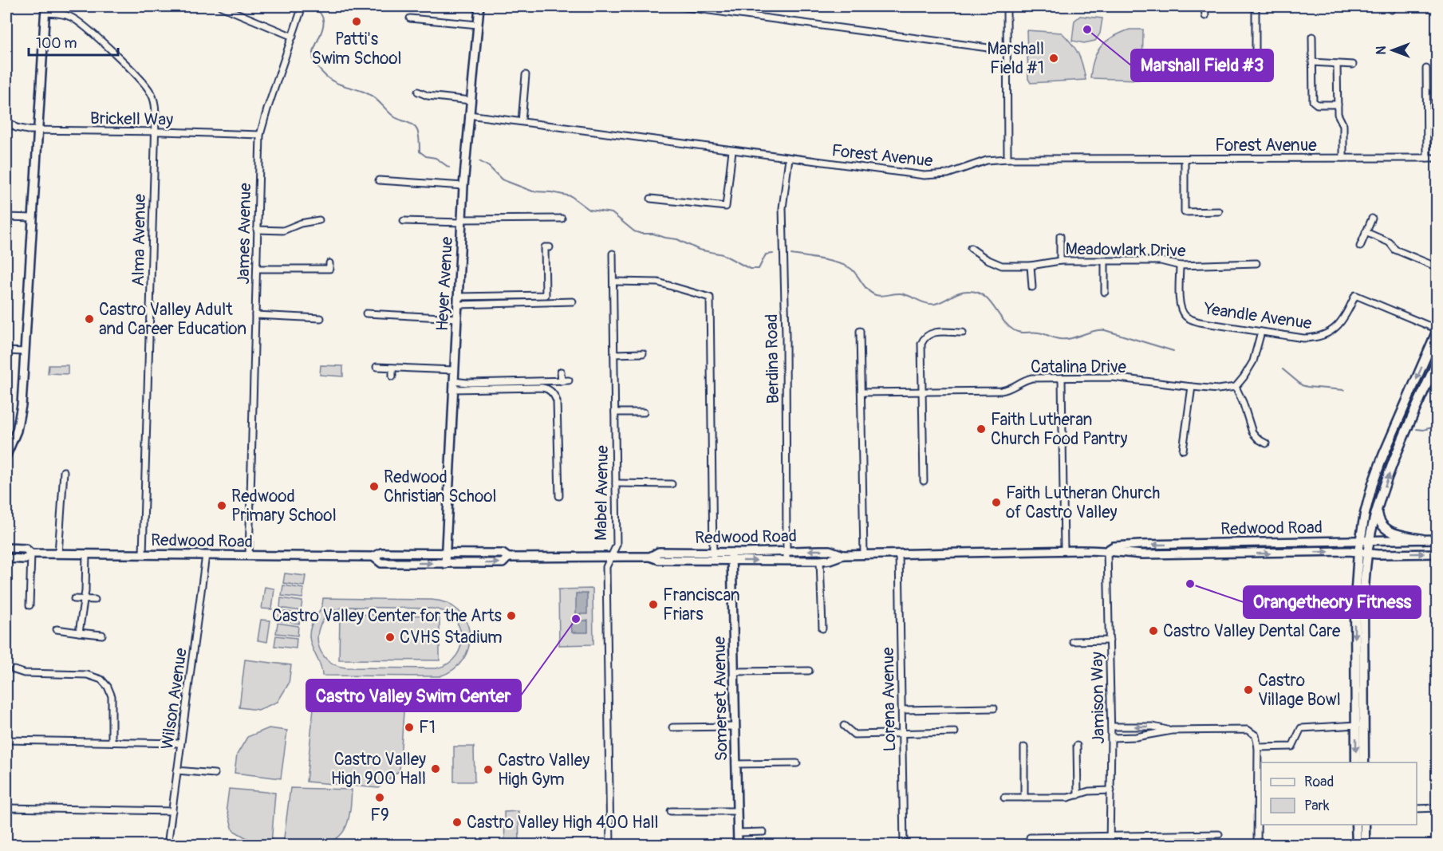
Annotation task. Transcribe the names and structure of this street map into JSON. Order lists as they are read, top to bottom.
{
  "streets": {
    "main road": ["Heyer Avenue", "Redwood Road", "Somerset Avenue"],
    "street": [
      "Brickell Way",
      "Forest Avenue",
      "James Avenue",
      "Alma Avenue",
      "Meadowlark Drive",
      "Yeandle Avenue",
      "Berdina Road",
      "Catalina Drive",
      "Mabel Avenue",
      "Jamison Way",
      "Wilson Avenue",
      "Lorena Avenue"
    ]
  },
  "crossings": [
    ["Brickell Way", "James Avenue"],
    ["Brickell Way", "Alma Avenue"],
    ["Forest Avenue", "Heyer Avenue"],
    ["Forest Avenue", "Berdina Road"],
    ["James Avenue", "Redwood Road"],
    ["Alma Avenue", "Redwood Road"],
    ["Meadowlark Drive", "Yeandle Avenue"],
    ["Heyer Avenue", "Redwood Road"],
    ["Berdina Road", "Redwood Road"],
    ["Mabel Avenue", "Redwood Road"],
    ["Redwood Road", "Jamison Way"],
    ["Redwood Road", "Wilson Avenue"],
    ["Redwood Road", "Somerset Avenue"],
    ["Redwood Road", "Lorena Avenue"]
  ],
  "places": [
    "Patti's Swim School",
    "Marshall Field #3",
    "Marshall Field #1",
    "Castro Valley Adult and Career Education",
    "Faith Lutheran Church Food Pantry",
    "Redwood Christian School",
    "Faith Lutheran Church of Castro Valley",
    "Redwood Primary School",
    "Orangetheory Fitness",
    "Franciscan Friars",
    "Castro Valley Center for the Arts",
    "Castro Valley Swim Center",
    "Castro Valley Dental Care",
    "CVHS Stadium",
    "Castro Village Bowl",
    "F1",
    "Castro Valley High 900 Hall",
    "Castro Valley High Gym",
    "F9",
    "Castro Valley High 400 Hall"
  ],
  "legend": ["Road", "Park"],
  "scale_bar": "100 m",
  "north": "left"
}
